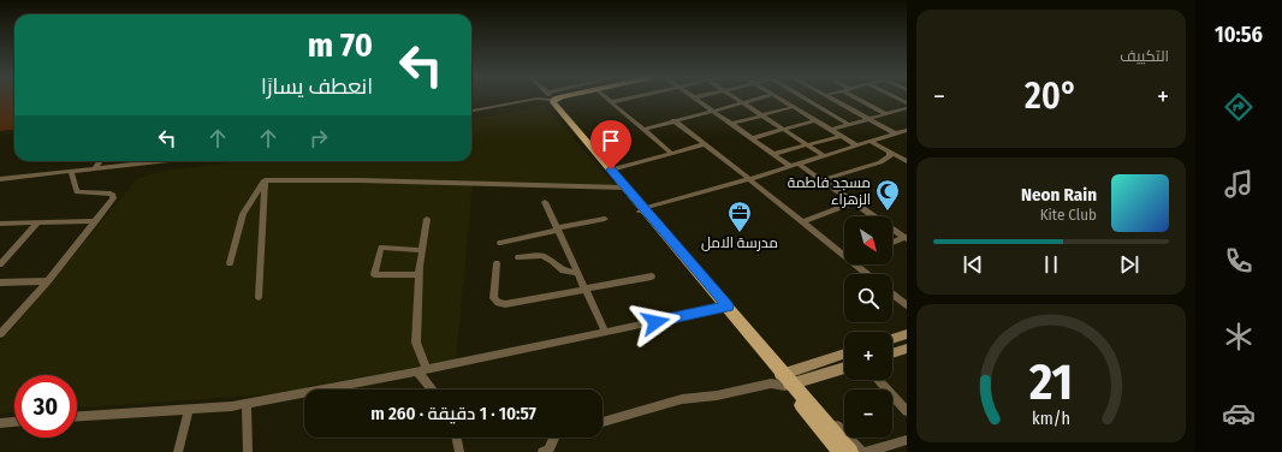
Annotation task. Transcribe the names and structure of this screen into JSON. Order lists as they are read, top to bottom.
{
  "places": {
    "mosque": ["مسجد فاطمة الزهراء"],
    "office": ["مدرسة الامل"]
  },
  "north": "bottom right",
  "page": {
    "tabs": "10:56",
    "tile": "التكييف",
    "turn": ["70 m", "انعطف يسارًا"],
    "heat": ["−", "20°", "+"],
    "song": ["Neon Rain", "Kite Club"],
    "map_buttons": ["+", "−"],
    "limit": "30",
    "trip": "10:57 · 1 دقيقة · 260 m",
    "gauge": ["21", "km/h"]
  }
}
